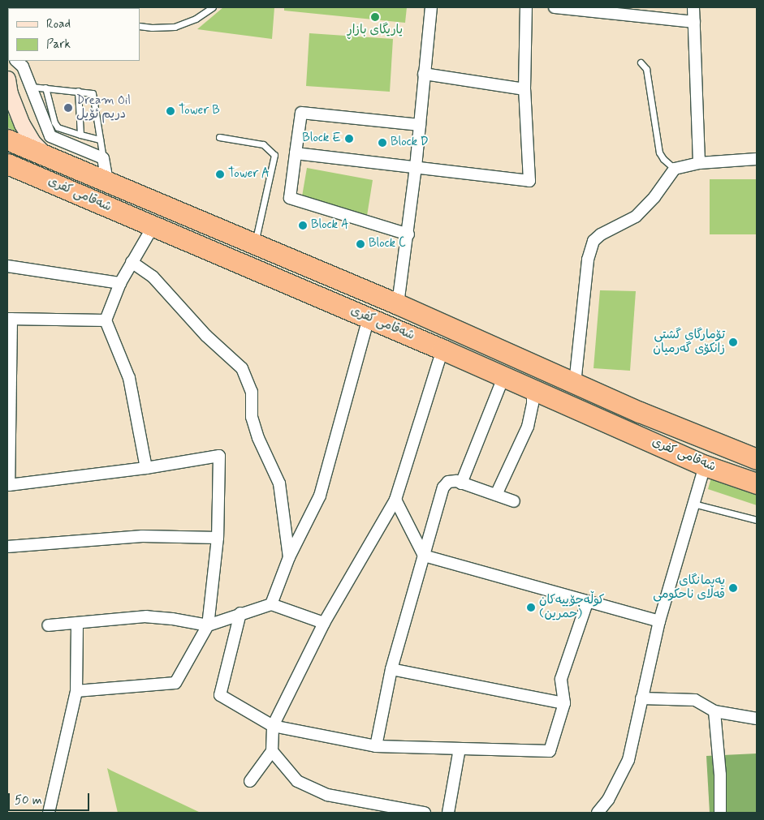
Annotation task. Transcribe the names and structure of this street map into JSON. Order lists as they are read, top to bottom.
{
  "streets": {
    "highway": ["شەقامی کفری"]
  },
  "places": [
    "یاریگای بازاڕ",
    "Dream Oil دریم ئۆیل",
    "Tower B",
    "Block E",
    "Block D",
    "Tower A",
    "Block A",
    "Block C",
    "تۆمارگای گشتی زانکۆی گەرمیان",
    "پەیمانگای قەڵای ناحکومی",
    "کوڵەجۆییەکان (حمرین)"
  ],
  "legend": ["Road", "Park"],
  "scale_bar": "50 m"
}
